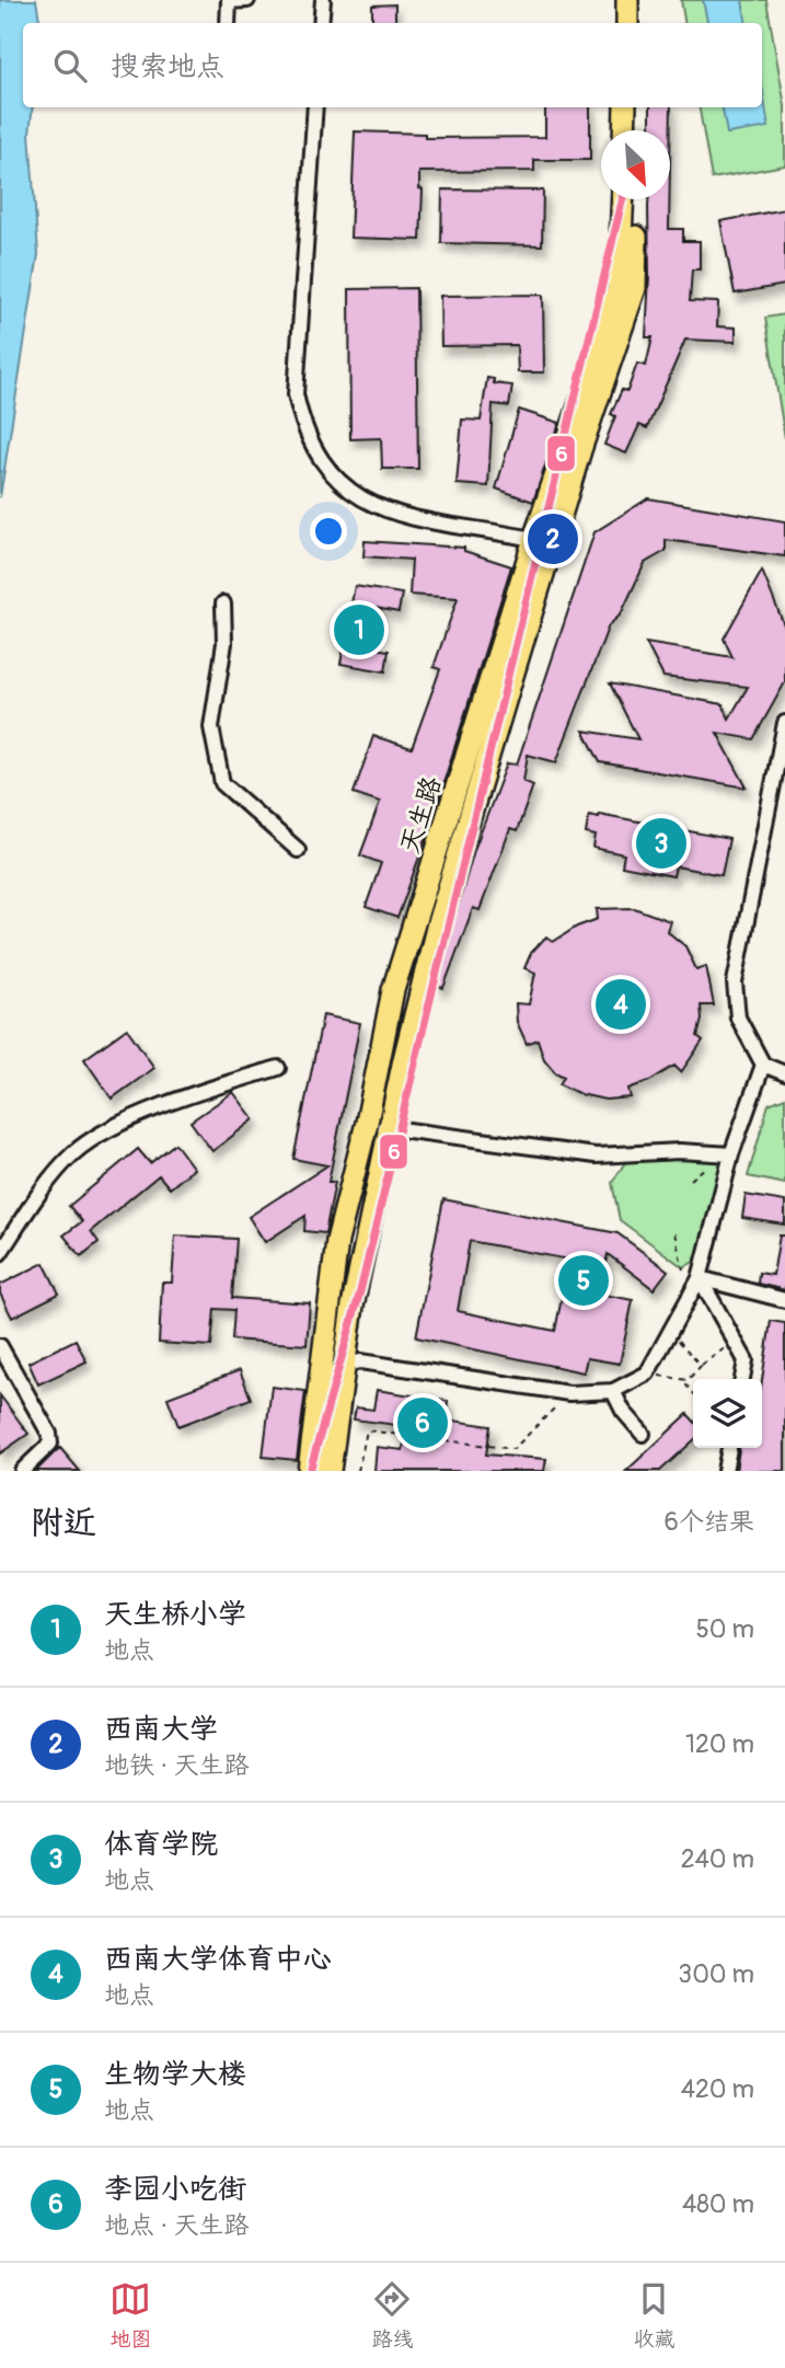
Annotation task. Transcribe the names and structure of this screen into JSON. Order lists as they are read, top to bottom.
{
  "streets": {
    "highway": ["天生路"]
  },
  "lines": ["transit line 6"],
  "north": "bottom right",
  "page": {
    "search": "搜索地点",
    "pins": [
      "2",
      "1",
      "3",
      "4",
      "5",
      "6"
    ],
    "heading": ["附近", "6个结果"],
    "list": [
      {
        "mark": "1",
        "name": "天生桥小学",
        "note": "地点",
        "value": "50 m"
      },
      {
        "mark": "2",
        "name": "西南大学",
        "note": "地铁 · 天生路",
        "value": "120 m"
      },
      {
        "mark": "3",
        "name": "体育学院",
        "note": "地点",
        "value": "240 m"
      },
      {
        "mark": "4",
        "name": "西南大学体育中心",
        "note": "地点",
        "value": "300 m"
      },
      {
        "mark": "5",
        "name": "生物学大楼",
        "note": "地点",
        "value": "420 m"
      },
      {
        "mark": "6",
        "name": "李园小吃街",
        "note": "地点 · 天生路",
        "value": "480 m"
      }
    ],
    "nav": ["地图", "路线", "收藏"]
  }
}
